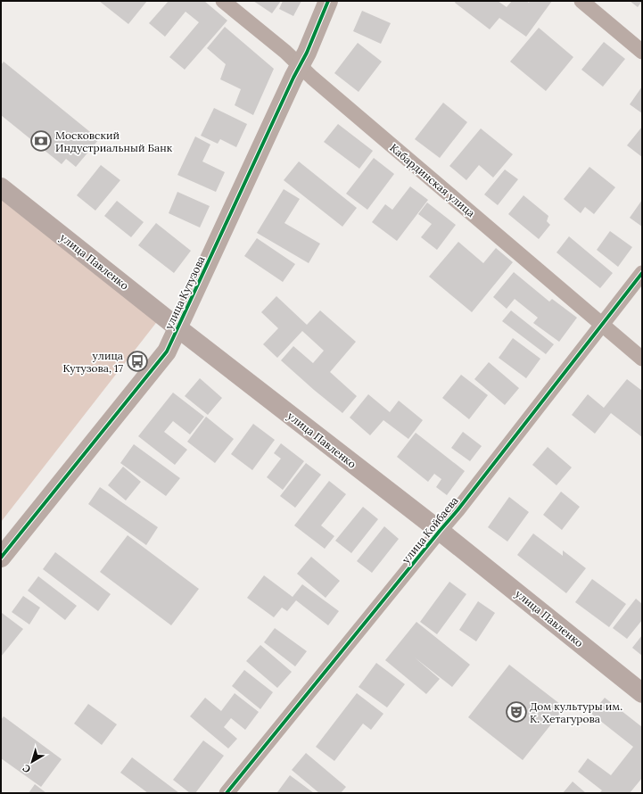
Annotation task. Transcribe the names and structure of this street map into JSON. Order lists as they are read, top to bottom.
{
  "streets": {
    "main road": ["улица Павленко"],
    "street": ["Кабардинская улица", "улица Кутузова", "улица Койбаева"]
  },
  "crossings": [
    ["Кабардинская улица", "улица Кутузова"],
    ["Кабардинская улица", "улица Койбаева"],
    ["улица Павленко", "улица Кутузова"],
    ["улица Павленко", "улица Койбаева"]
  ],
  "places": {
    "bank": ["Московский Индустриальный Банк"],
    "bus stop": ["улица Кутузова, 17"],
    "theatre": ["Дом культуры им. К. Хетагурова"]
  },
  "north": "bottom left"
}
